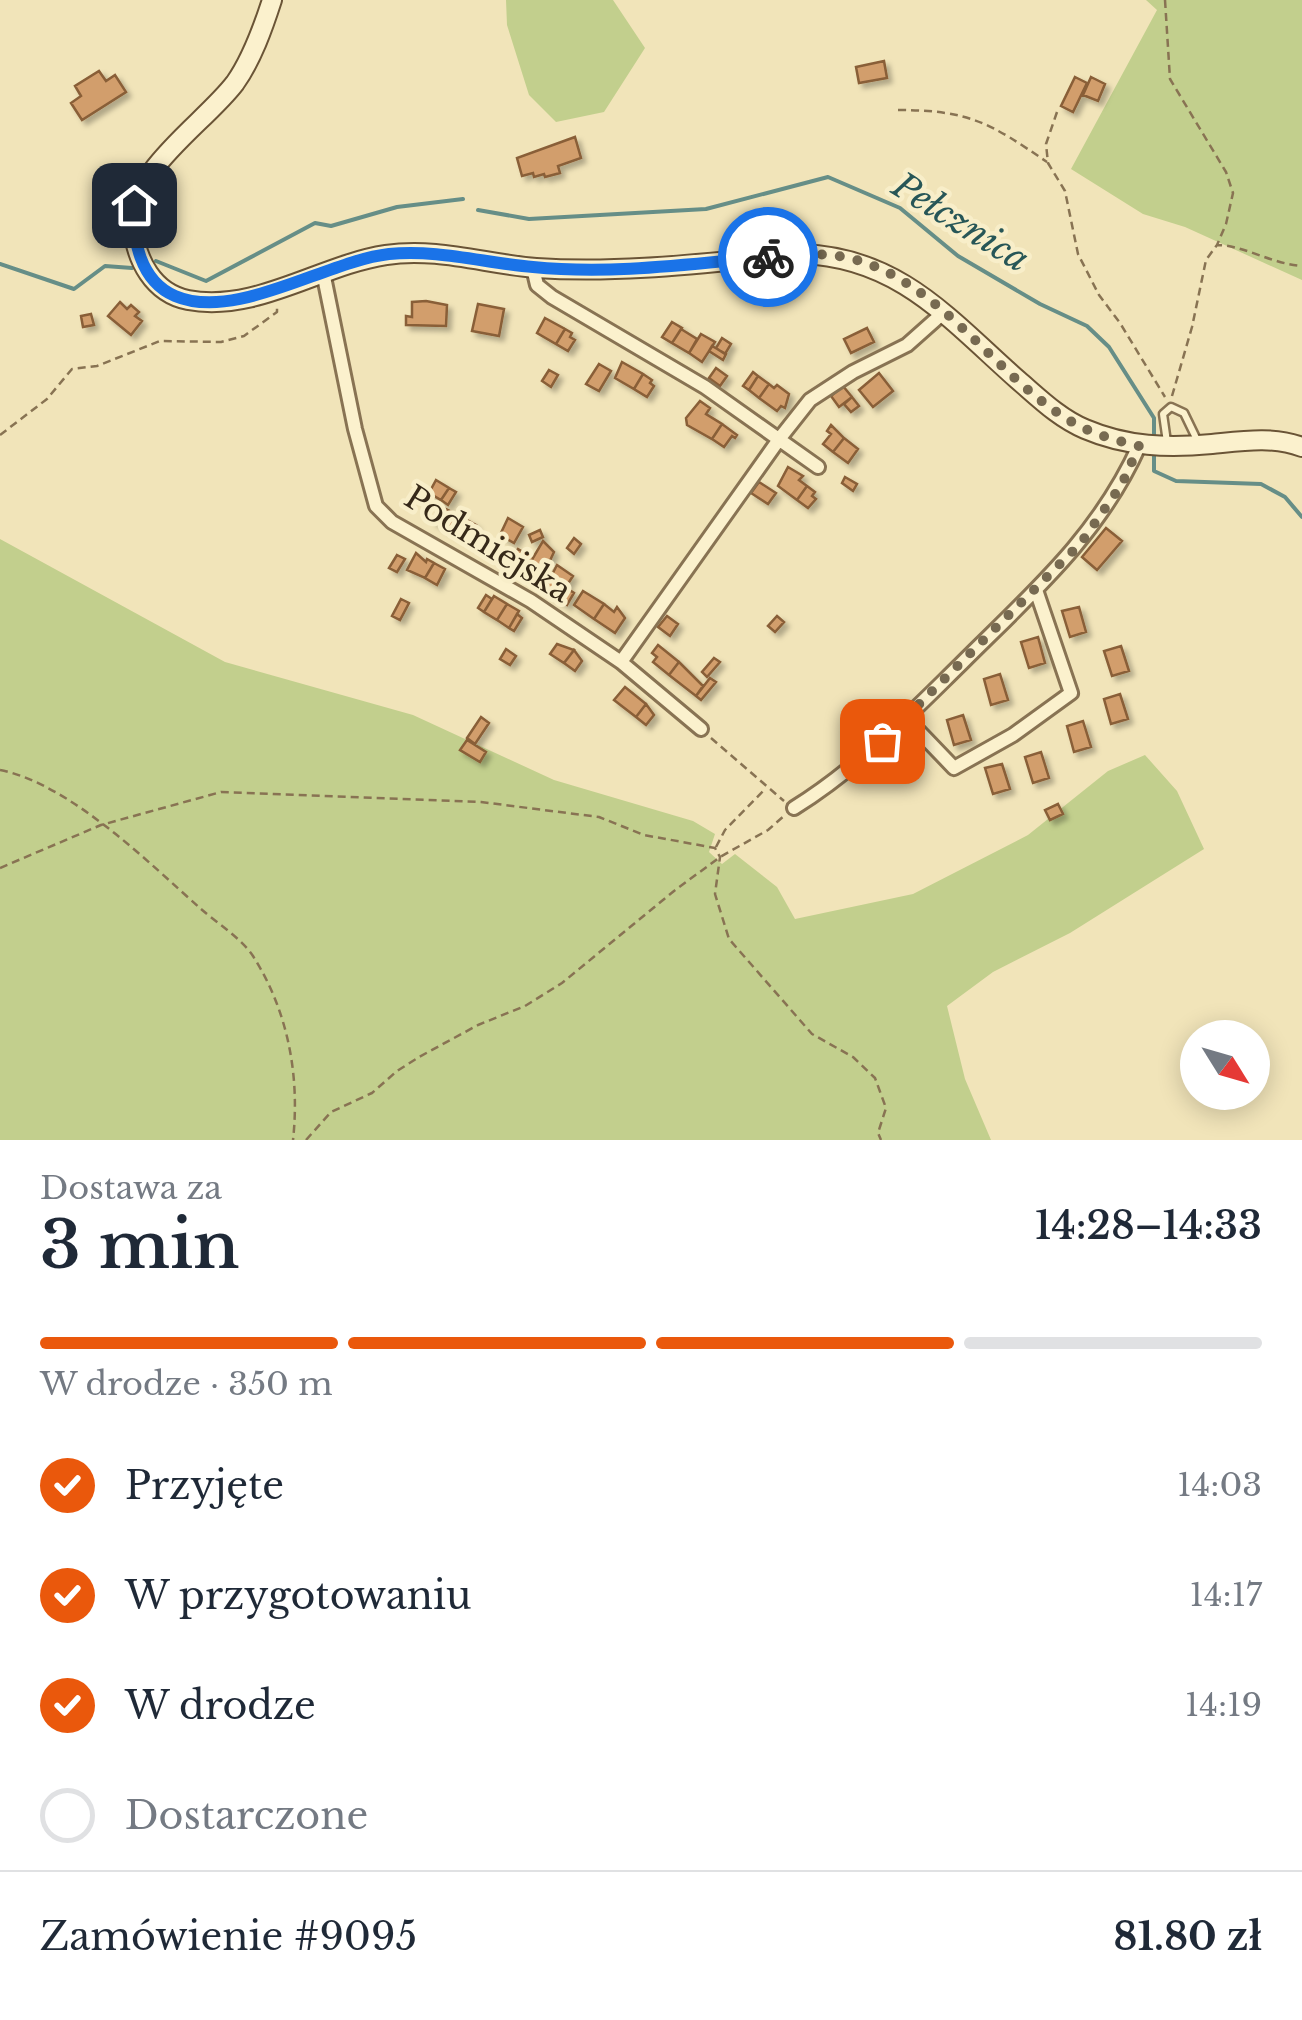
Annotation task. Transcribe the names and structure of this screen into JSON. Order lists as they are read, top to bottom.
{
  "streets": {
    "street": ["Podmiejska"]
  },
  "water": ["Pełcznica"],
  "north": "bottom right",
  "page": {
    "heading": ["3 min", "Dostawa za", "14:28–14:33"],
    "panel": ["Zamówienie #9095", "81.80 zł"],
    "bar": "W drodze · 350 m",
    "list": [
      ["Przyjęte", "14:03"],
      ["W przygotowaniu", "14:17"],
      ["W drodze", "14:19"],
      "Dostarczone"
    ]
  }
}
